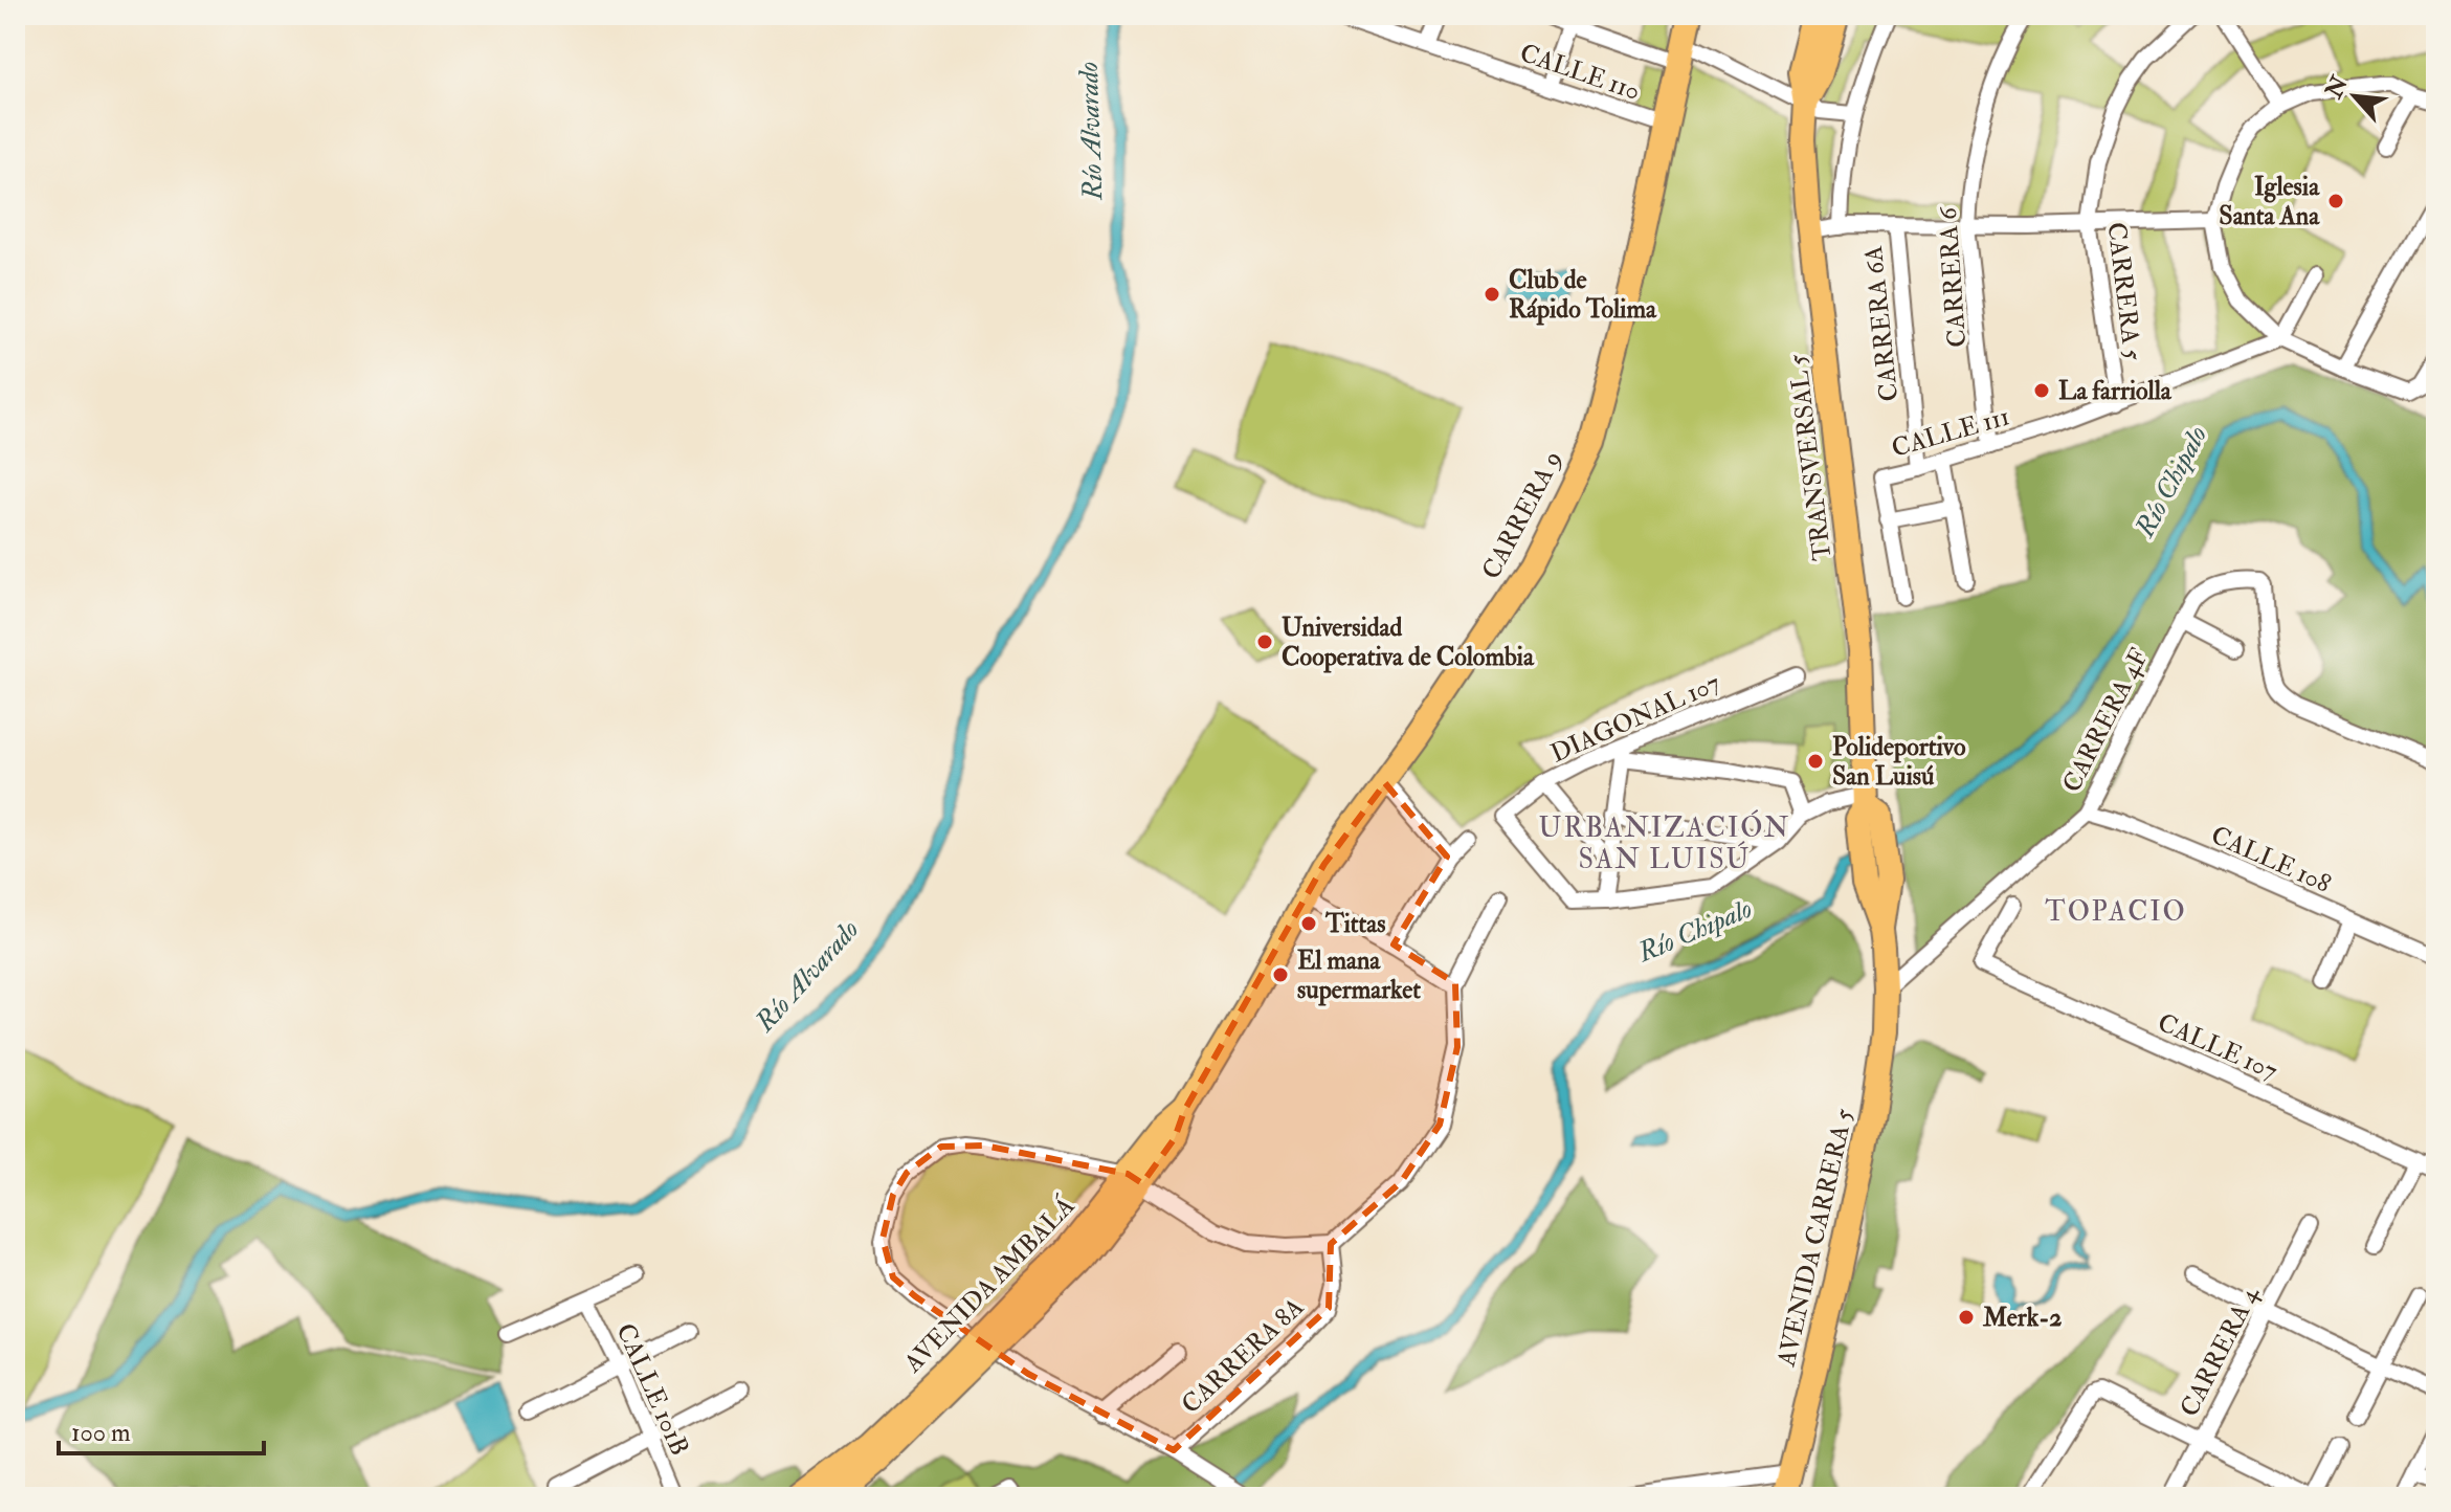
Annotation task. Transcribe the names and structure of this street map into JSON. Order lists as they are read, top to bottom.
{
  "streets": {
    "main road": [
      "TRANSVERSAL 5",
      "CARRERA 9",
      "AVENIDA CARRERA 5",
      "AVENIDA AMBALÁ"
    ],
    "street": [
      "CALLE 110",
      "CARRERA 6",
      "CARRERA 5",
      "CARRERA 6A",
      "CALLE 111",
      "DIAGONAL 107",
      "CARRERA 4F",
      "CALLE 108",
      "CALLE 107",
      "CARRERA 4",
      "CARRERA 8A",
      "CALLE 101B"
    ]
  },
  "crossings": [
    ["CALLE 110", "CARRERA 9"],
    ["CARRERA 6", "CALLE 111"],
    ["CARRERA 5", "CALLE 111"],
    ["CARRERA 6A", "CALLE 111"],
    ["TRANSVERSAL 5", "CARRERA 4F"],
    ["TRANSVERSAL 5", "AVENIDA CARRERA 5"],
    ["CARRERA 9", "AVENIDA AMBALÁ"],
    ["CARRERA 4F", "CALLE 108"],
    ["CARRERA 4F", "AVENIDA CARRERA 5"]
  ],
  "districts": ["URBANIZACIÓN SAN LUISÚ", "TOPACIO"],
  "water": ["Río Alvarado", "Río Chipalo"],
  "places": [
    "Iglesia Santa Ana",
    "Club de Rápido Tolima",
    "La farriolla",
    "Universidad Cooperativa de Colombia",
    "Polideportivo San Luisú",
    "Tittas",
    "El mana supermarket",
    "Merk-2"
  ],
  "scale_bar": "100 m",
  "north": "top left"
}
